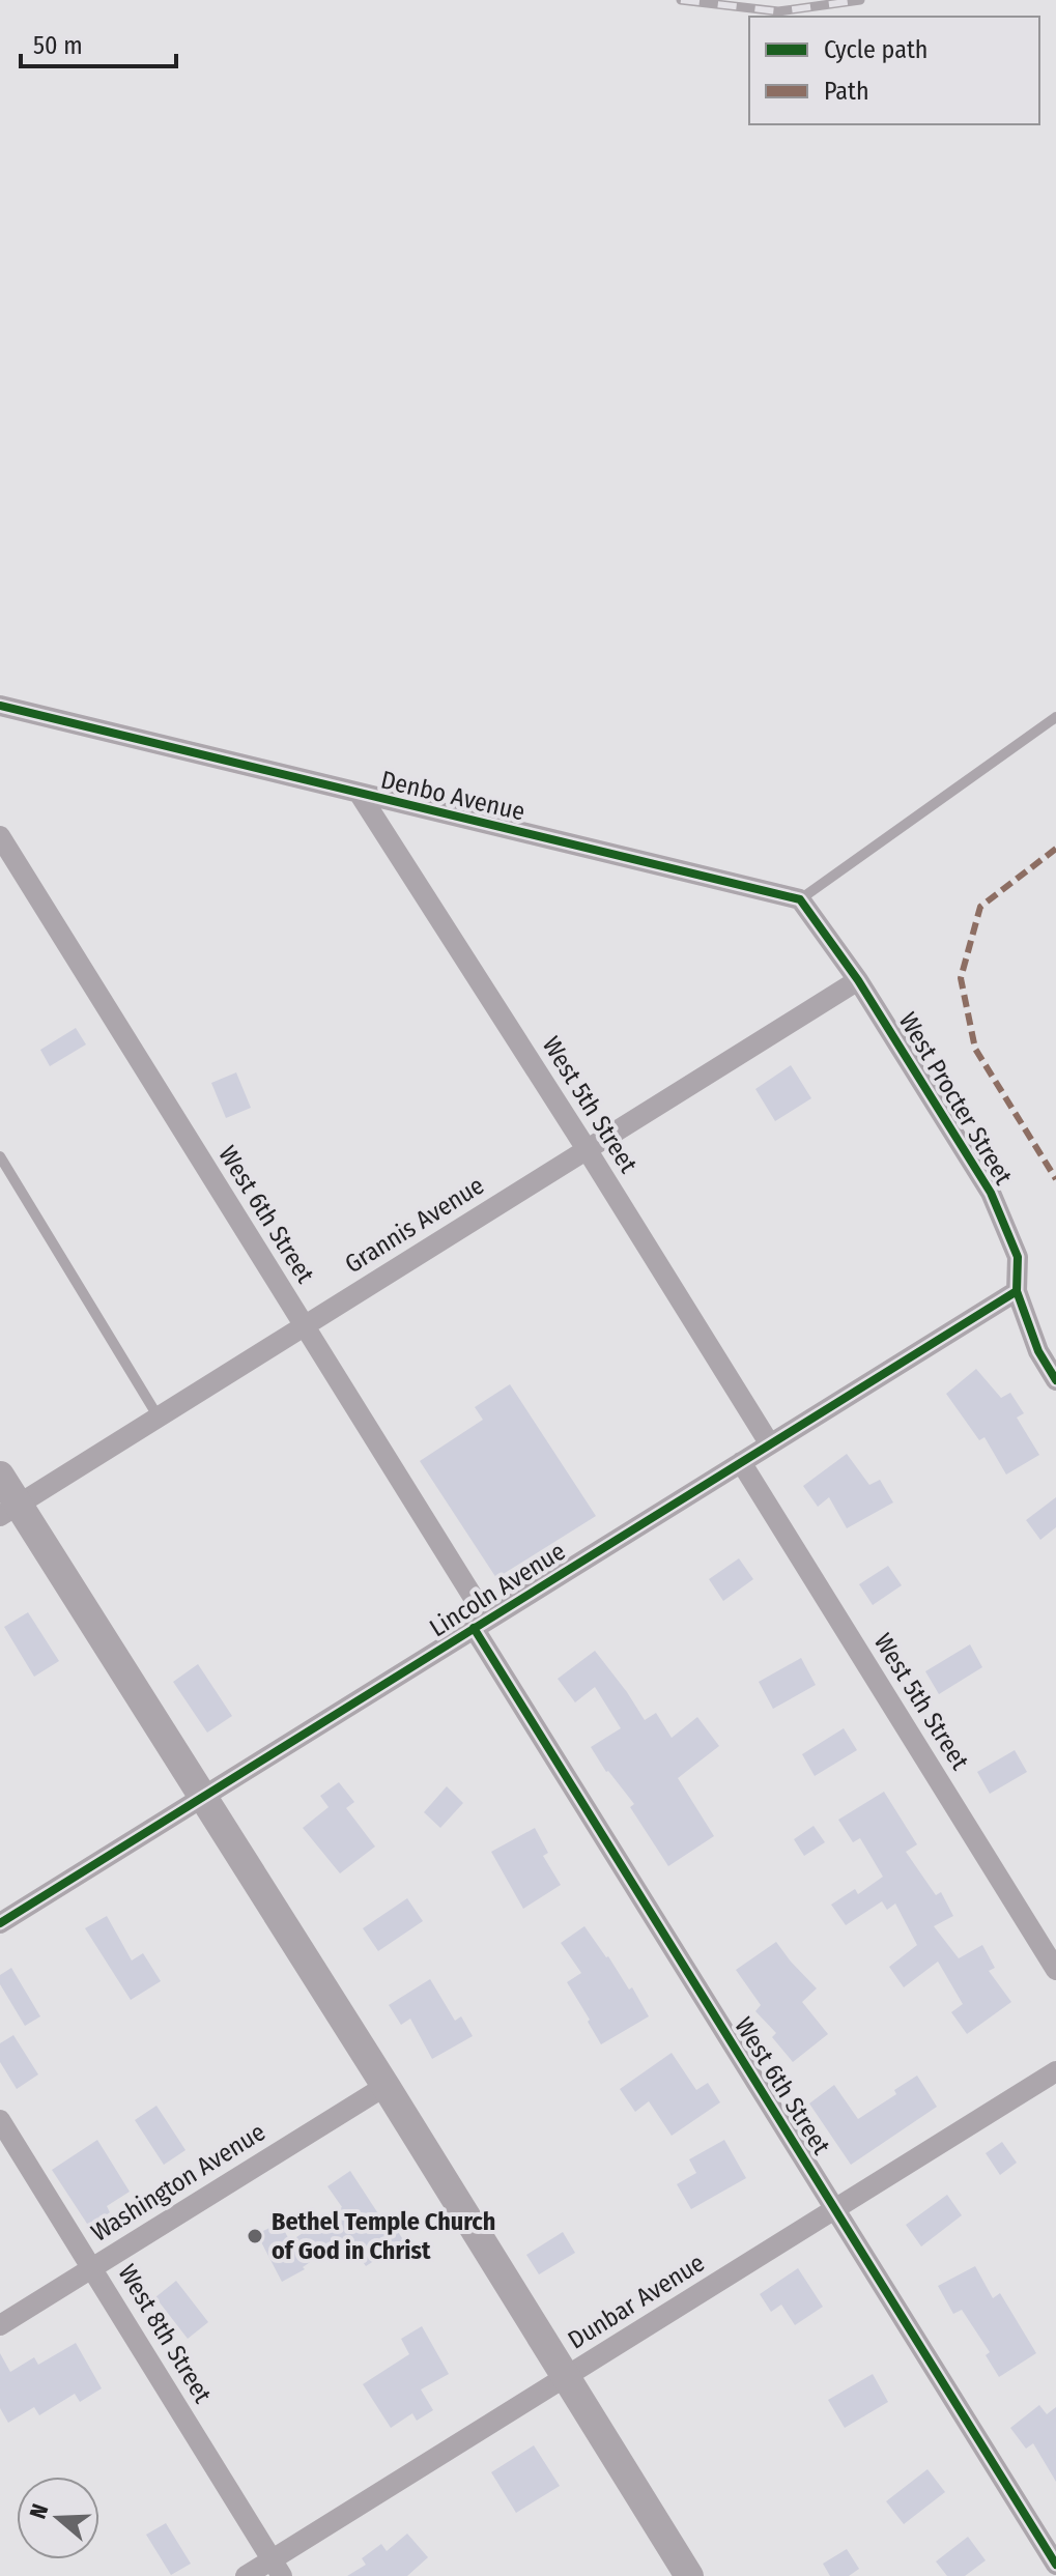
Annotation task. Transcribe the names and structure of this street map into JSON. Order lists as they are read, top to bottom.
{
  "streets": {
    "street": [
      "Denbo Avenue",
      "West Procter Street",
      "West 5th Street",
      "West 6th Street",
      "Grannis Avenue",
      "Lincoln Avenue",
      "Washington Avenue",
      "Dunbar Avenue",
      "West 8th Street"
    ]
  },
  "crossings": [
    ["Denbo Avenue", "West 5th Street"],
    ["West Procter Street", "Grannis Avenue"],
    ["West Procter Street", "Lincoln Avenue"],
    ["West 5th Street", "Grannis Avenue"],
    ["West 5th Street", "Lincoln Avenue"],
    ["West 6th Street", "Grannis Avenue"],
    ["West 6th Street", "Lincoln Avenue"],
    ["West 6th Street", "Dunbar Avenue"],
    ["Washington Avenue", "West 8th Street"],
    ["Dunbar Avenue", "West 8th Street"]
  ],
  "places": ["Bethel Temple Church of God in Christ"],
  "legend": ["Cycle path", "Path"],
  "scale_bar": "50 m",
  "north": "left"
}
